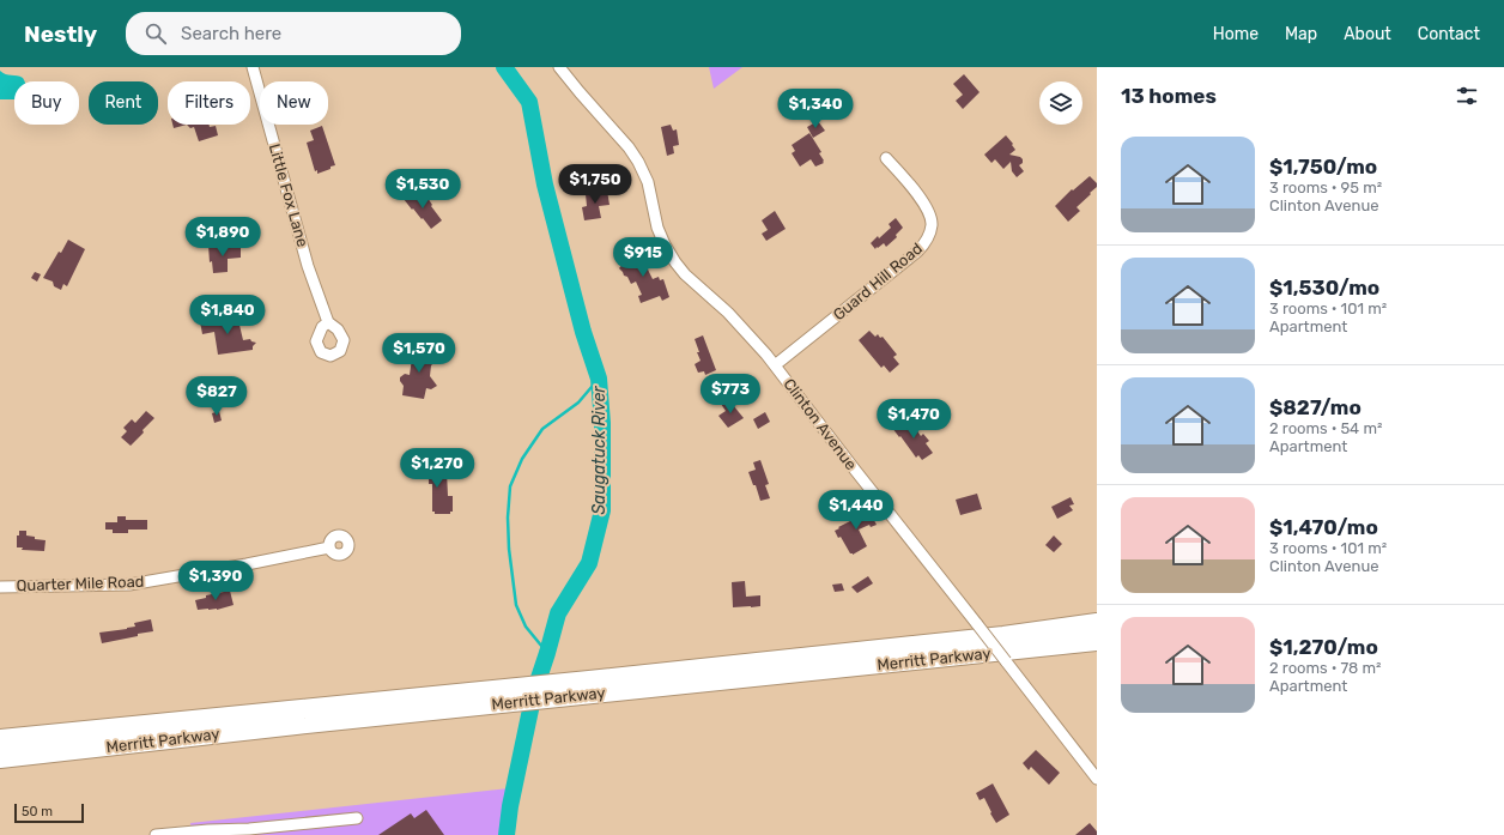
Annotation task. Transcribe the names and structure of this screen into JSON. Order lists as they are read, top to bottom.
{
  "streets": {
    "highway": ["Merritt Parkway"],
    "street": [
      "Little Fox Lane",
      "Guard Hill Road",
      "Clinton Avenue",
      "Quarter Mile Road"
    ]
  },
  "crossings": [
    ["Guard Hill Road", "Clinton Avenue"]
  ],
  "water": ["Saugatuck River"],
  "scale_bar": "50 m",
  "page": {
    "header": "Nestly",
    "search": "Search here",
    "nav": [
      "Home",
      "Map",
      "About",
      "Contact"
    ],
    "heading": "13 homes",
    "chip": [
      "Buy",
      "Rent",
      "Filters",
      "New"
    ],
    "price": [
      "$1,340",
      "$1,750",
      "$1,530",
      "$1,890",
      "$915",
      "$1,840",
      "$1,570",
      "$773",
      "$827",
      "$1,470",
      "$1,270",
      "$1,440",
      "$1,390"
    ],
    "list": [
      {
        "name": "$1,750/mo",
        "note": "3 rooms · 95 m² · Clinton Avenue"
      },
      {
        "name": "$1,530/mo",
        "note": "3 rooms · 101 m² · Apartment"
      },
      {
        "name": "$827/mo",
        "note": "2 rooms · 54 m² · Apartment"
      },
      {
        "name": "$1,470/mo",
        "note": "3 rooms · 101 m² · Clinton Avenue"
      },
      {
        "name": "$1,270/mo",
        "note": "2 rooms · 78 m² · Apartment"
      }
    ],
    "scale": "50 m"
  }
}
